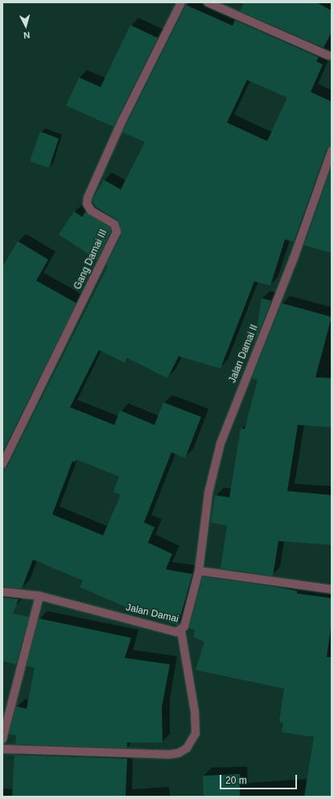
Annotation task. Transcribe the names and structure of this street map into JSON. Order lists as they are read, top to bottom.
{
  "streets": {
    "street": ["Gang Damai III", "Jalan Damai II", "Jalan Damai"]
  },
  "crossings": [
    ["Jalan Damai II", "Jalan Damai"]
  ],
  "scale_bar": "20 m",
  "north": "bottom"
}
